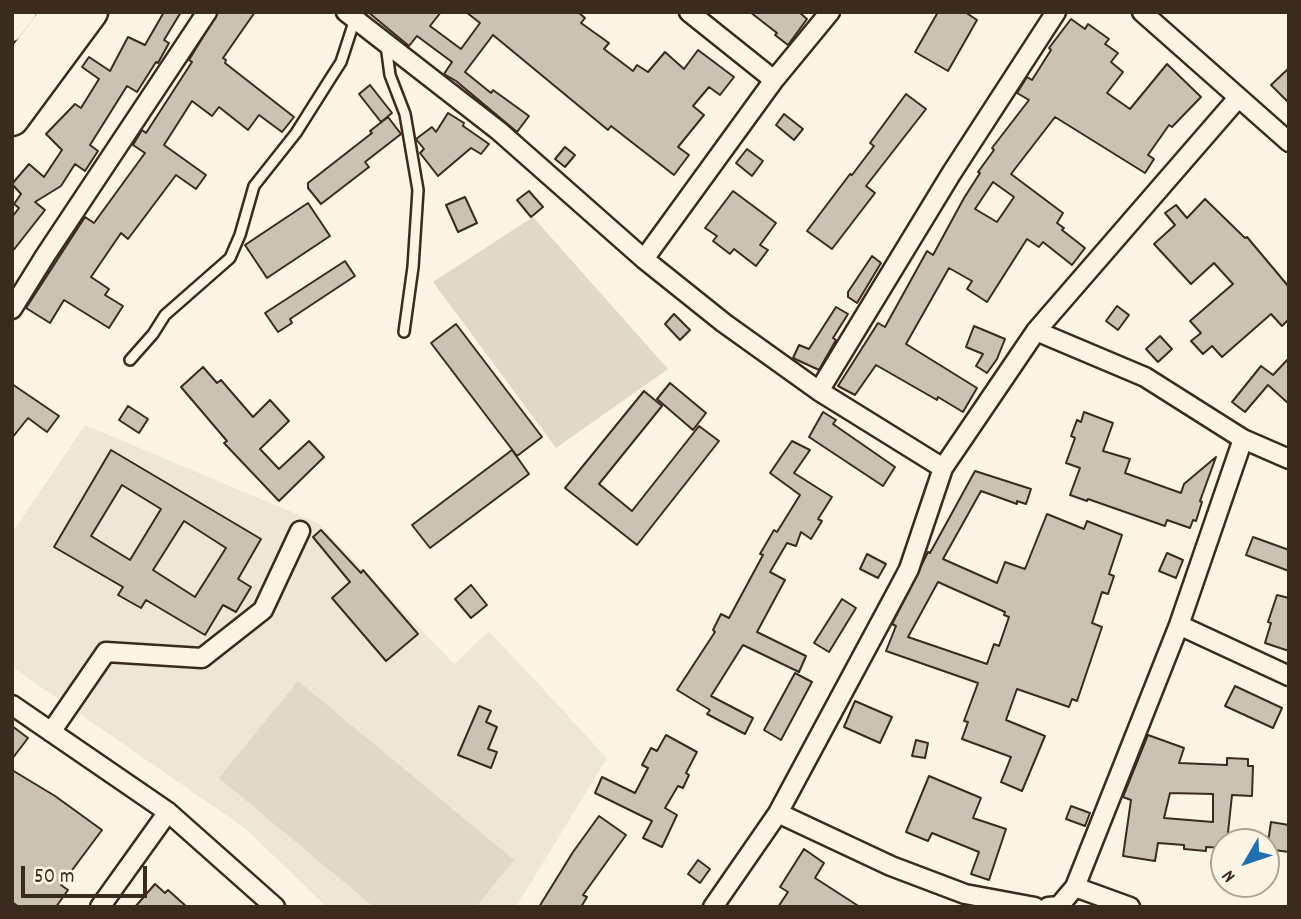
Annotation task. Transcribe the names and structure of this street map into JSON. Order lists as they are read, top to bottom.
{
  "scale_bar": "50 m",
  "north": "bottom left"
}
